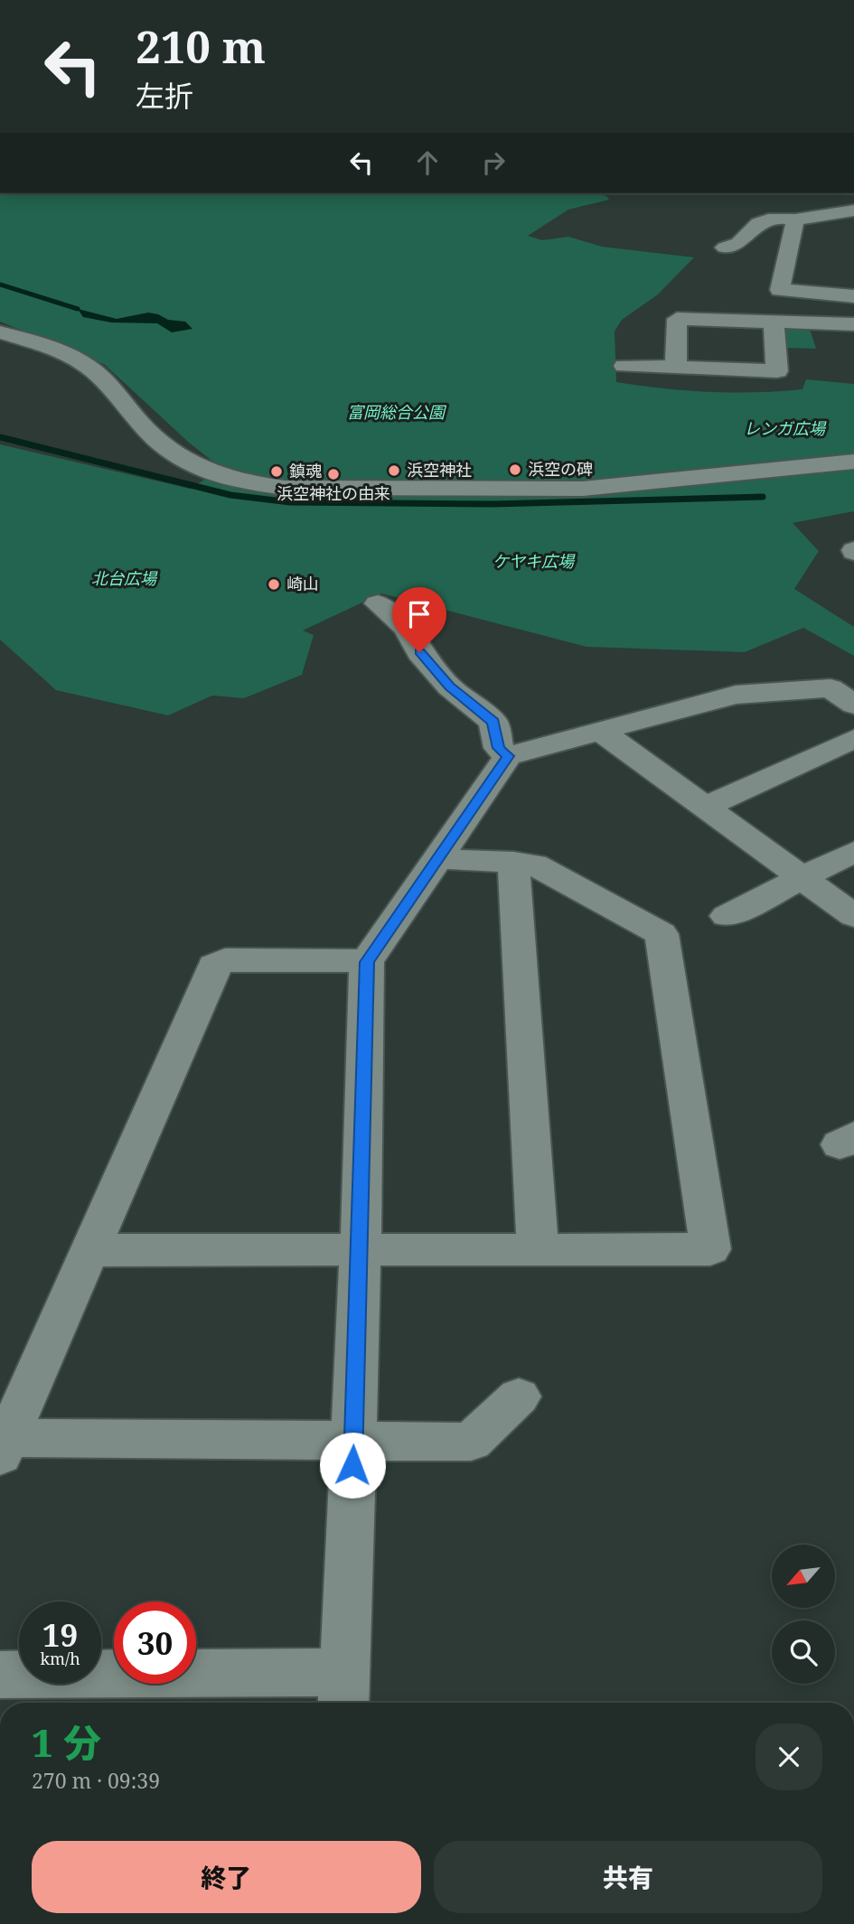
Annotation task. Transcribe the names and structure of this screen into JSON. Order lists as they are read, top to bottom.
{
  "parks": [
    "富岡総合公園",
    "レンガ広場",
    "ケヤキ広場",
    "北台広場"
  ],
  "places": [
    "浜空の碑",
    "浜空神社",
    "鎮魂",
    "浜空神社の由来",
    "崎山"
  ],
  "north": "bottom left",
  "page": {
    "turn": ["210 m", "左折"],
    "speed": "19 km/h",
    "limit": "30",
    "heading": ["1 分", "270 m · 09:39"],
    "buttons": ["終了", "共有"]
  }
}
